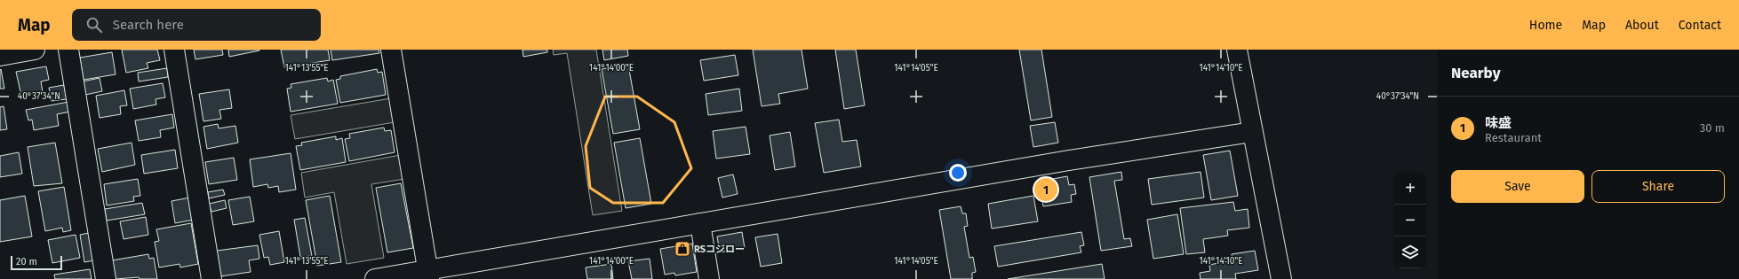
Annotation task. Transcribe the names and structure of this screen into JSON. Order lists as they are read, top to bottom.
{
  "places": {
    "shop": ["RSコジロー"]
  },
  "scale_bar": "20 m",
  "page": {
    "header": "Map",
    "search": "Search here",
    "nav": [
      "Home",
      "Map",
      "About",
      "Contact"
    ],
    "heading": "Nearby",
    "list": [
      {
        "mark": "1",
        "name": "味盛",
        "note": "Restaurant",
        "value": "30 m"
      }
    ],
    "buttons": ["Save", "Share"],
    "map_buttons": ["+", "−"],
    "pins": "1",
    "scale": "20 m"
  },
  "coordinates": [
    "141°13'55\"E",
    "141°14'00\"E",
    "141°14'05\"E",
    "141°14'10\"E",
    "40°37'34\"N"
  ]
}
